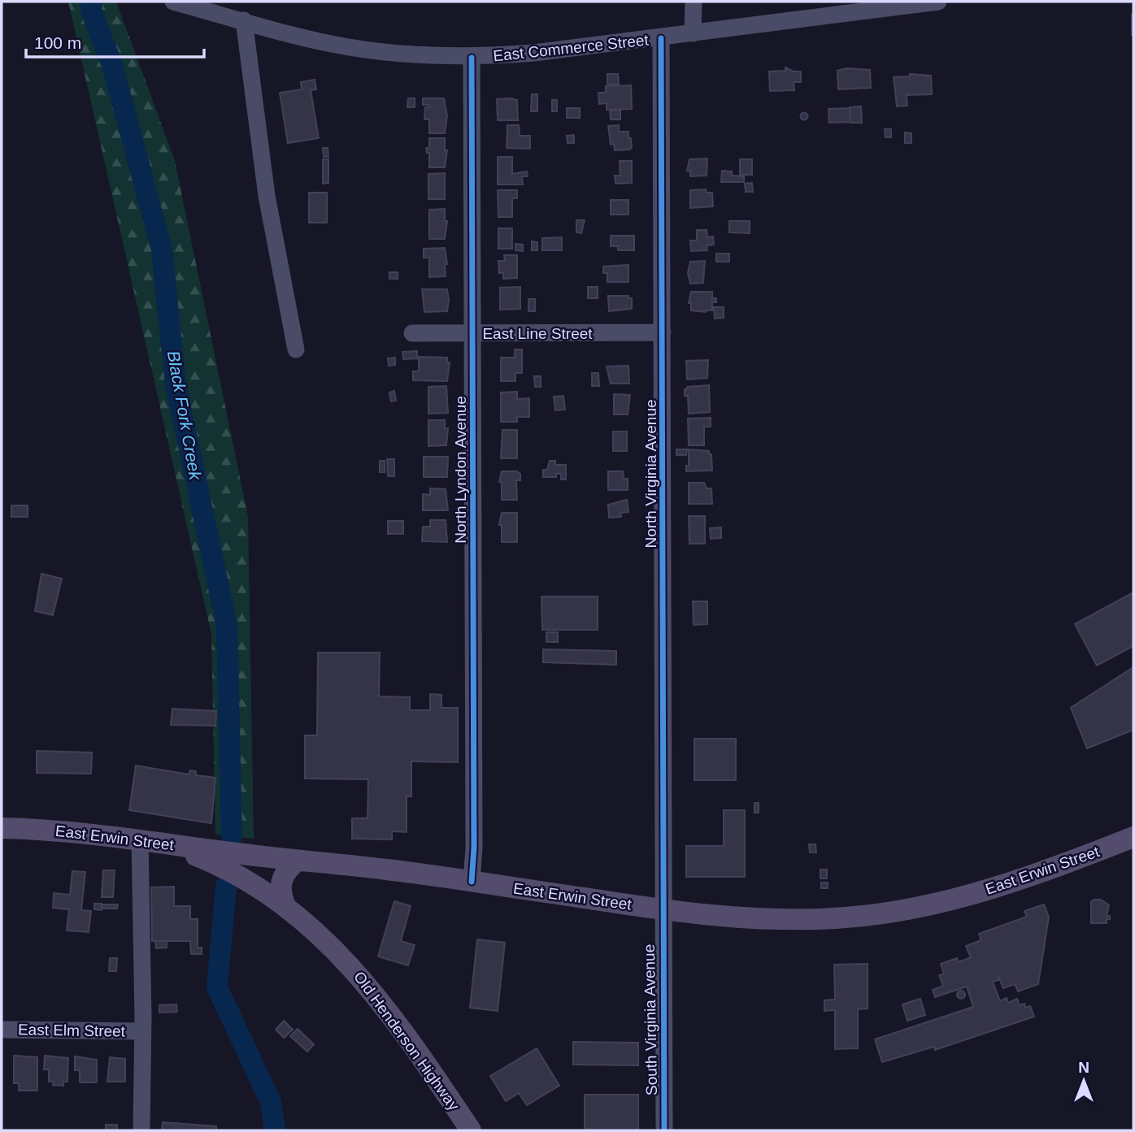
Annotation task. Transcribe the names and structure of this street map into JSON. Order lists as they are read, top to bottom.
{
  "streets": {
    "main road": ["East Erwin Street", "Old Henderson Highway"],
    "street": [
      "East Commerce Street",
      "East Line Street",
      "North Lyndon Avenue",
      "North Virginia Avenue",
      "South Virginia Avenue",
      "East Elm Street"
    ]
  },
  "crossings": [
    ["East Commerce Street", "North Lyndon Avenue"],
    ["East Commerce Street", "North Virginia Avenue"],
    ["East Line Street", "North Lyndon Avenue"],
    ["East Line Street", "North Virginia Avenue"],
    ["North Lyndon Avenue", "East Erwin Street"],
    ["North Virginia Avenue", "East Erwin Street"],
    ["North Virginia Avenue", "South Virginia Avenue"],
    ["East Erwin Street", "South Virginia Avenue"],
    ["East Erwin Street", "Old Henderson Highway"]
  ],
  "water": ["Black Fork Creek"],
  "scale_bar": "100 m",
  "north": "top"
}
